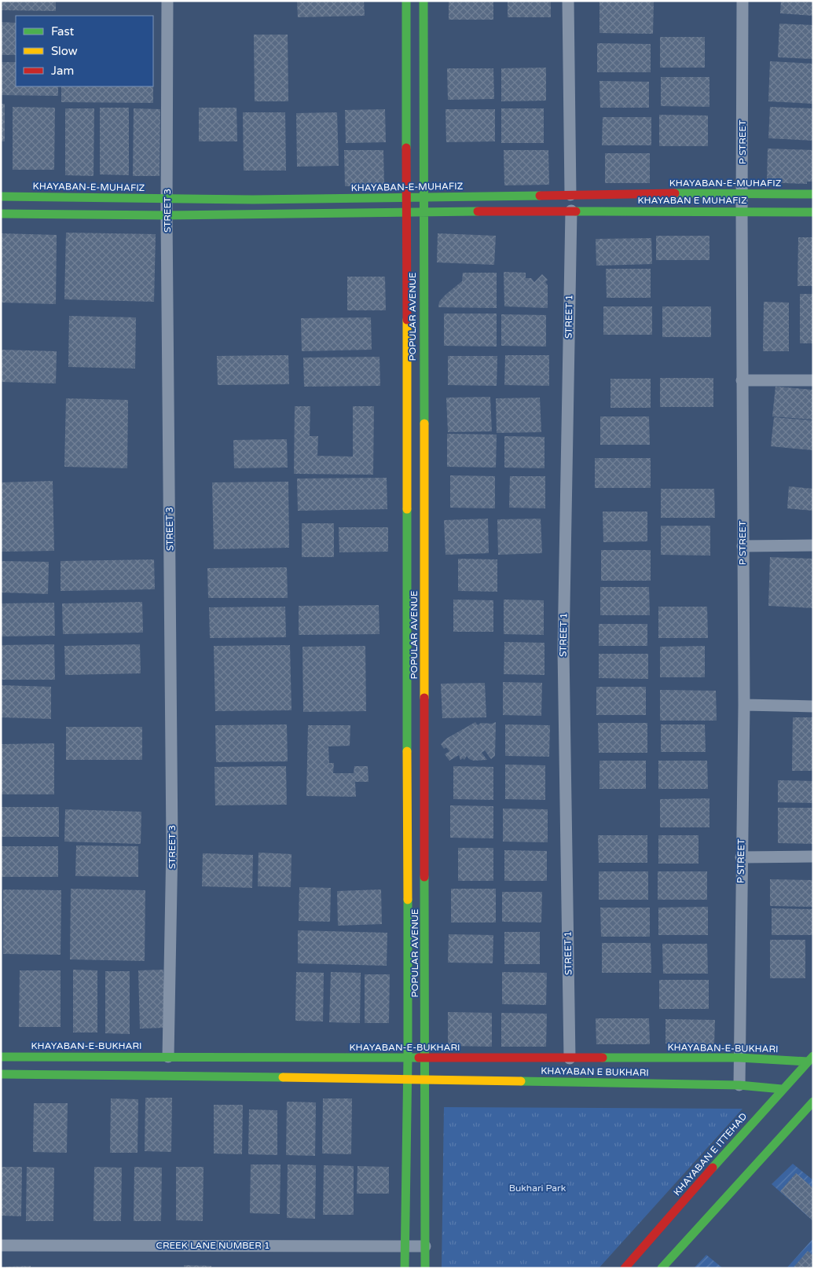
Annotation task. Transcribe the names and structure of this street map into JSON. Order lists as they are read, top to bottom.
{
  "streets": {
    "street": [
      "P STREET",
      "KHAYABAN-E-MUHAFIZ",
      "KHAYABAN E MUHAFIZ",
      "STREET 3",
      "POPULAR AVENUE",
      "STREET 1",
      "KHAYABAN-E-BUKHARI",
      "KHAYABAN E BUKHARI",
      "KHAYABAN E ITTEHAD",
      "CREEK LANE NUMBER 1"
    ]
  },
  "crossings": [
    ["P STREET", "KHAYABAN-E-MUHAFIZ"],
    ["P STREET", "KHAYABAN E MUHAFIZ"],
    ["P STREET", "KHAYABAN-E-BUKHARI"],
    ["P STREET", "KHAYABAN E BUKHARI"],
    ["KHAYABAN-E-MUHAFIZ", "STREET 3"],
    ["KHAYABAN-E-MUHAFIZ", "POPULAR AVENUE"],
    ["KHAYABAN E MUHAFIZ", "STREET 1"],
    ["STREET 3", "KHAYABAN-E-BUKHARI"],
    ["POPULAR AVENUE", "KHAYABAN-E-BUKHARI"],
    ["POPULAR AVENUE", "KHAYABAN E BUKHARI"],
    ["POPULAR AVENUE", "CREEK LANE NUMBER 1"],
    ["STREET 1", "KHAYABAN-E-BUKHARI"],
    ["KHAYABAN-E-BUKHARI", "KHAYABAN E ITTEHAD"],
    ["KHAYABAN E BUKHARI", "KHAYABAN E ITTEHAD"]
  ],
  "parks": ["Bukhari Park"],
  "legend": ["Fast", "Slow", "Jam"]
}
